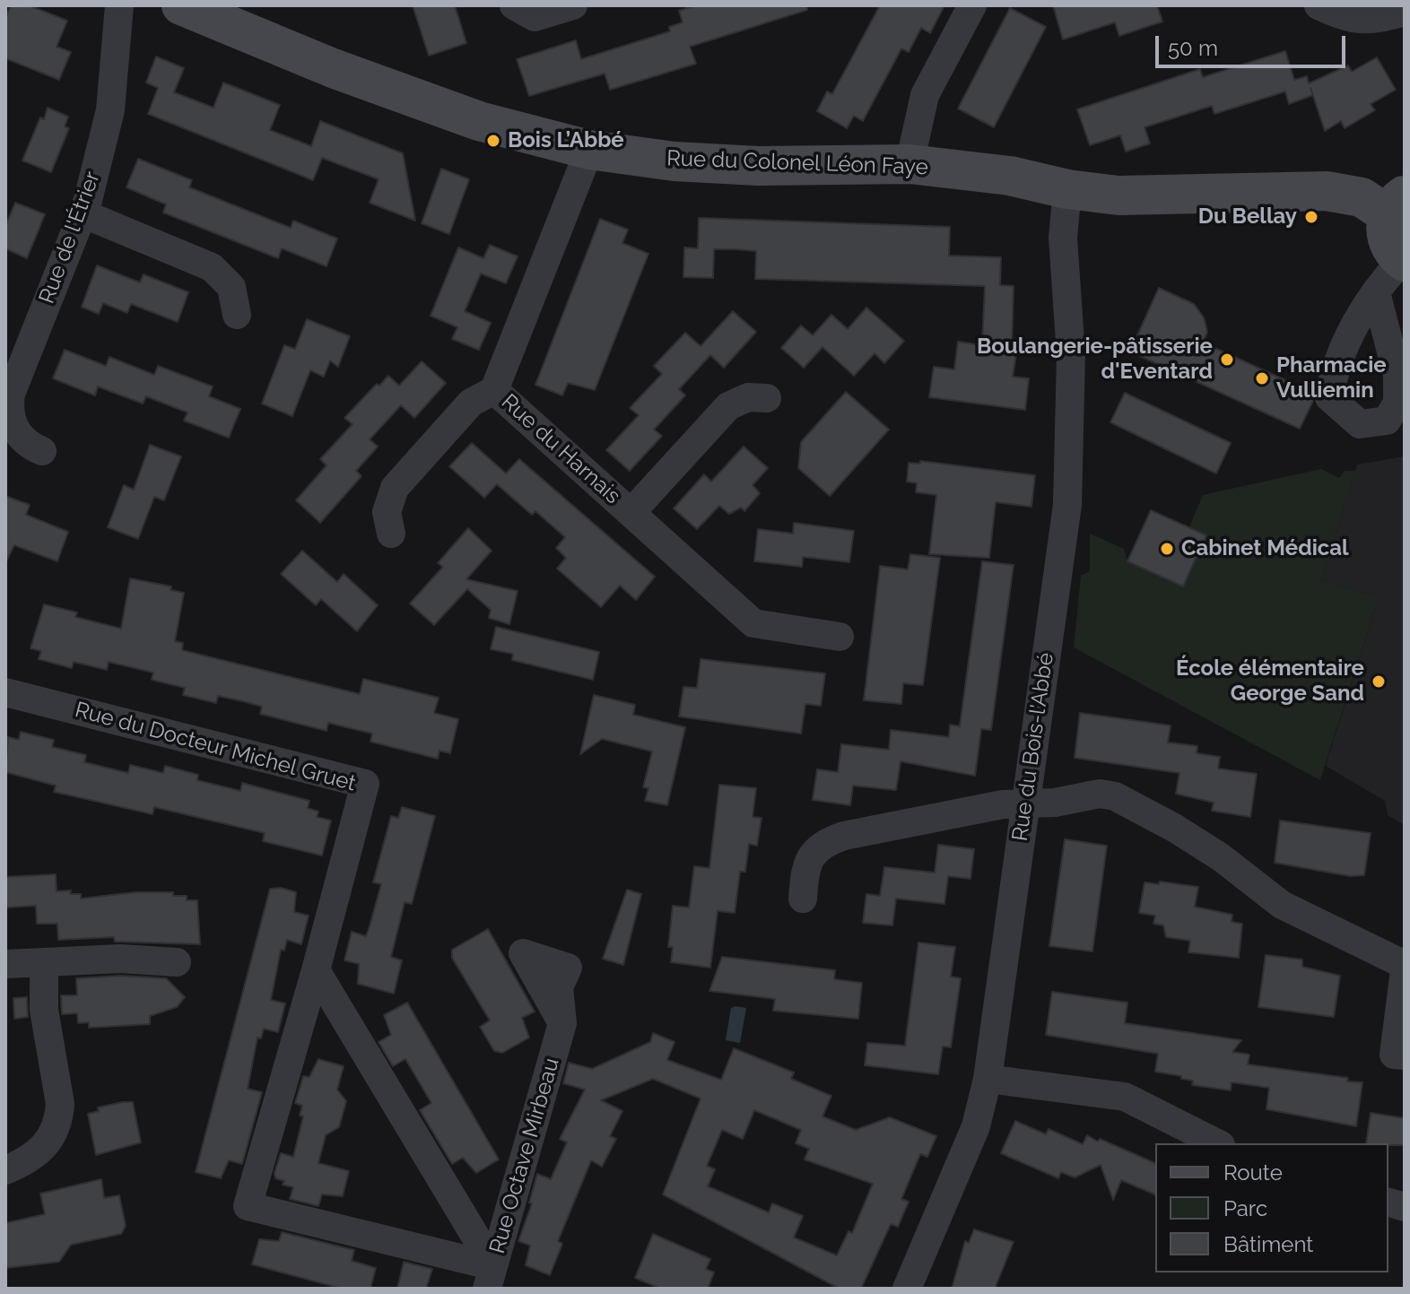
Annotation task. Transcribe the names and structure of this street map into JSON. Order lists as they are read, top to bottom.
{
  "streets": {
    "street": [
      "Rue du Colonel Léon Faye",
      "Rue de l'Étrier",
      "Rue du Harnais",
      "Rue du Docteur Michel Gruet",
      "Rue du Bois-l'Abbé",
      "Rue Octave Mirbeau"
    ]
  },
  "crossings": [
    ["Rue du Colonel Léon Faye", "Rue du Harnais"],
    ["Rue du Colonel Léon Faye", "Rue du Bois-l'Abbé"]
  ],
  "places": [
    "Bois L’Abbé",
    "Du Bellay",
    "Boulangerie-pâtisserie d'Eventard",
    "Pharmacie Vulliemin",
    "Cabinet Médical",
    "École élémentaire George Sand"
  ],
  "legend": ["Route", "Parc", "Bâtiment"],
  "scale_bar": "50 m"
}
